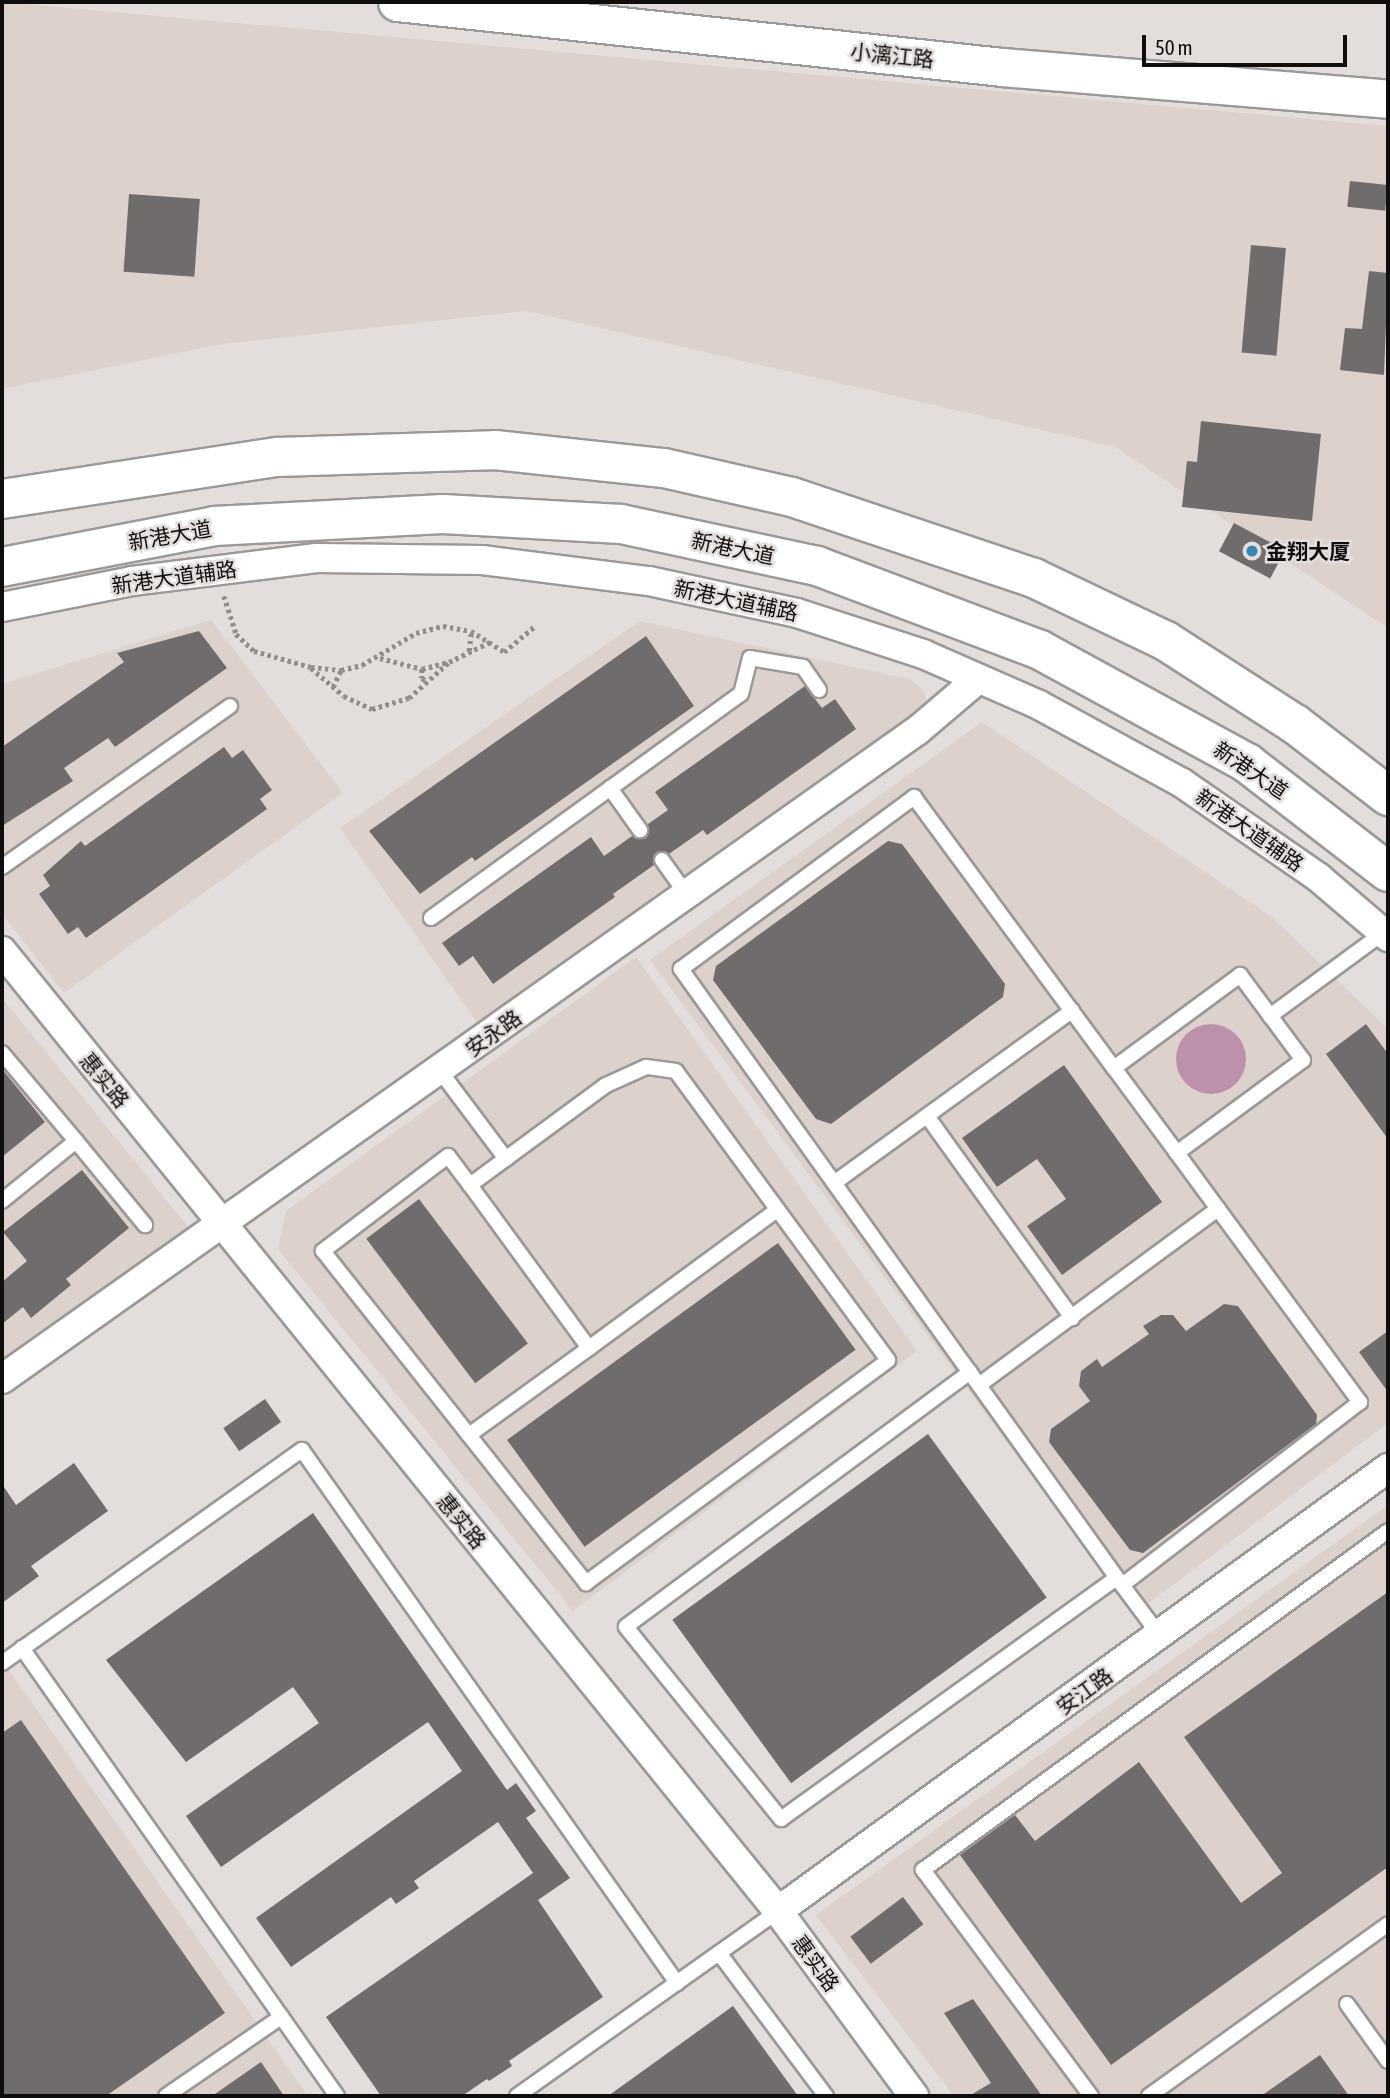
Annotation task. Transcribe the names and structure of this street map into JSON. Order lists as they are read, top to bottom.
{
  "streets": {
    "main road": ["新港大道"],
    "street": [
      "小漓江路",
      "新港大道辅路",
      "安永路",
      "惠实路",
      "安江路"
    ]
  },
  "crossings": [
    ["新港大道辅路", "安永路"],
    ["安永路", "惠实路"],
    ["惠实路", "安江路"]
  ],
  "places": ["金翔大厦"],
  "scale_bar": "50 m"
}
